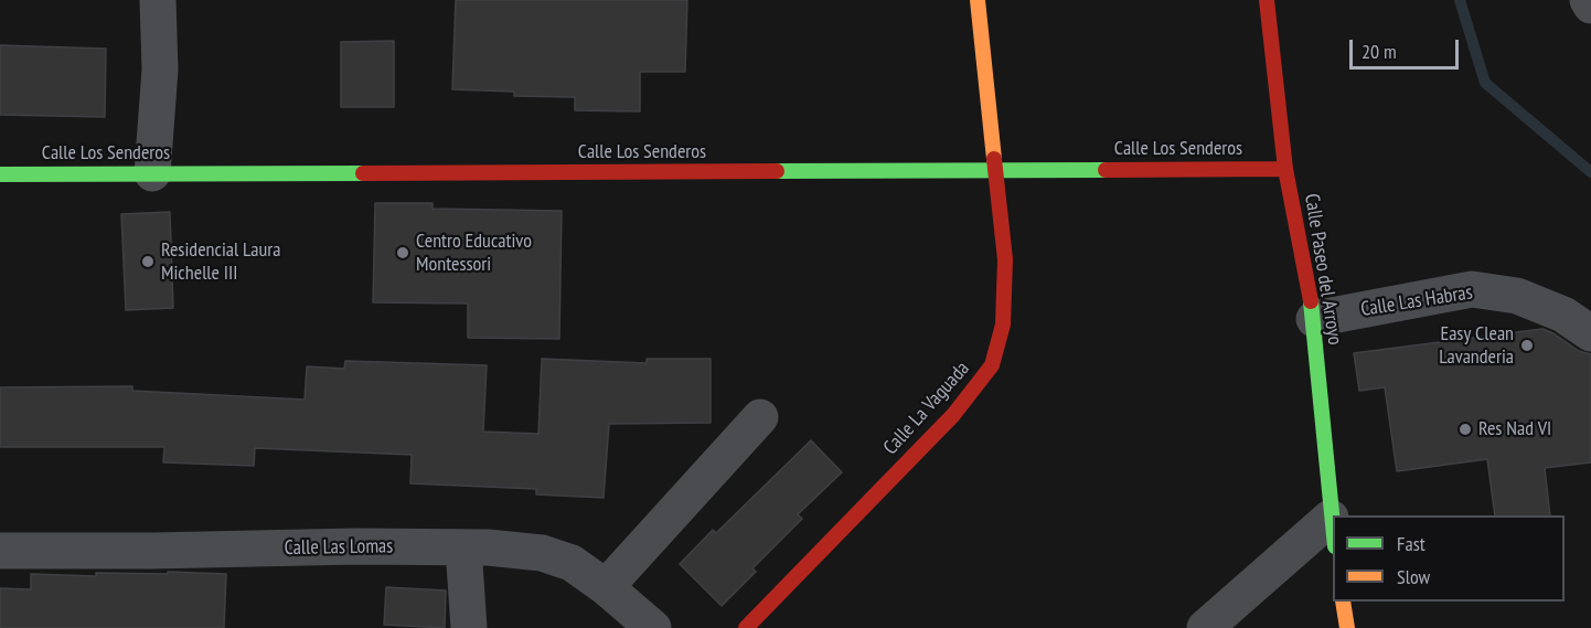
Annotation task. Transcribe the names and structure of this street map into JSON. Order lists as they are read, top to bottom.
{
  "streets": {
    "street": [
      "Calle Los Senderos",
      "Calle Paseo del Arroyo",
      "Calle Las Habras",
      "Calle La Vaguada",
      "Calle Las Lomas"
    ]
  },
  "crossings": [
    ["Calle Los Senderos", "Calle Paseo del Arroyo"],
    ["Calle Los Senderos", "Calle La Vaguada"],
    ["Calle Paseo del Arroyo", "Calle Las Habras"]
  ],
  "places": [
    "Centro Educativo Montessori",
    "Residencial Laura Michelle III",
    "Easy Clean Lavanderia",
    "Res Nad VI"
  ],
  "legend": ["Fast", "Slow"],
  "scale_bar": "20 m"
}
